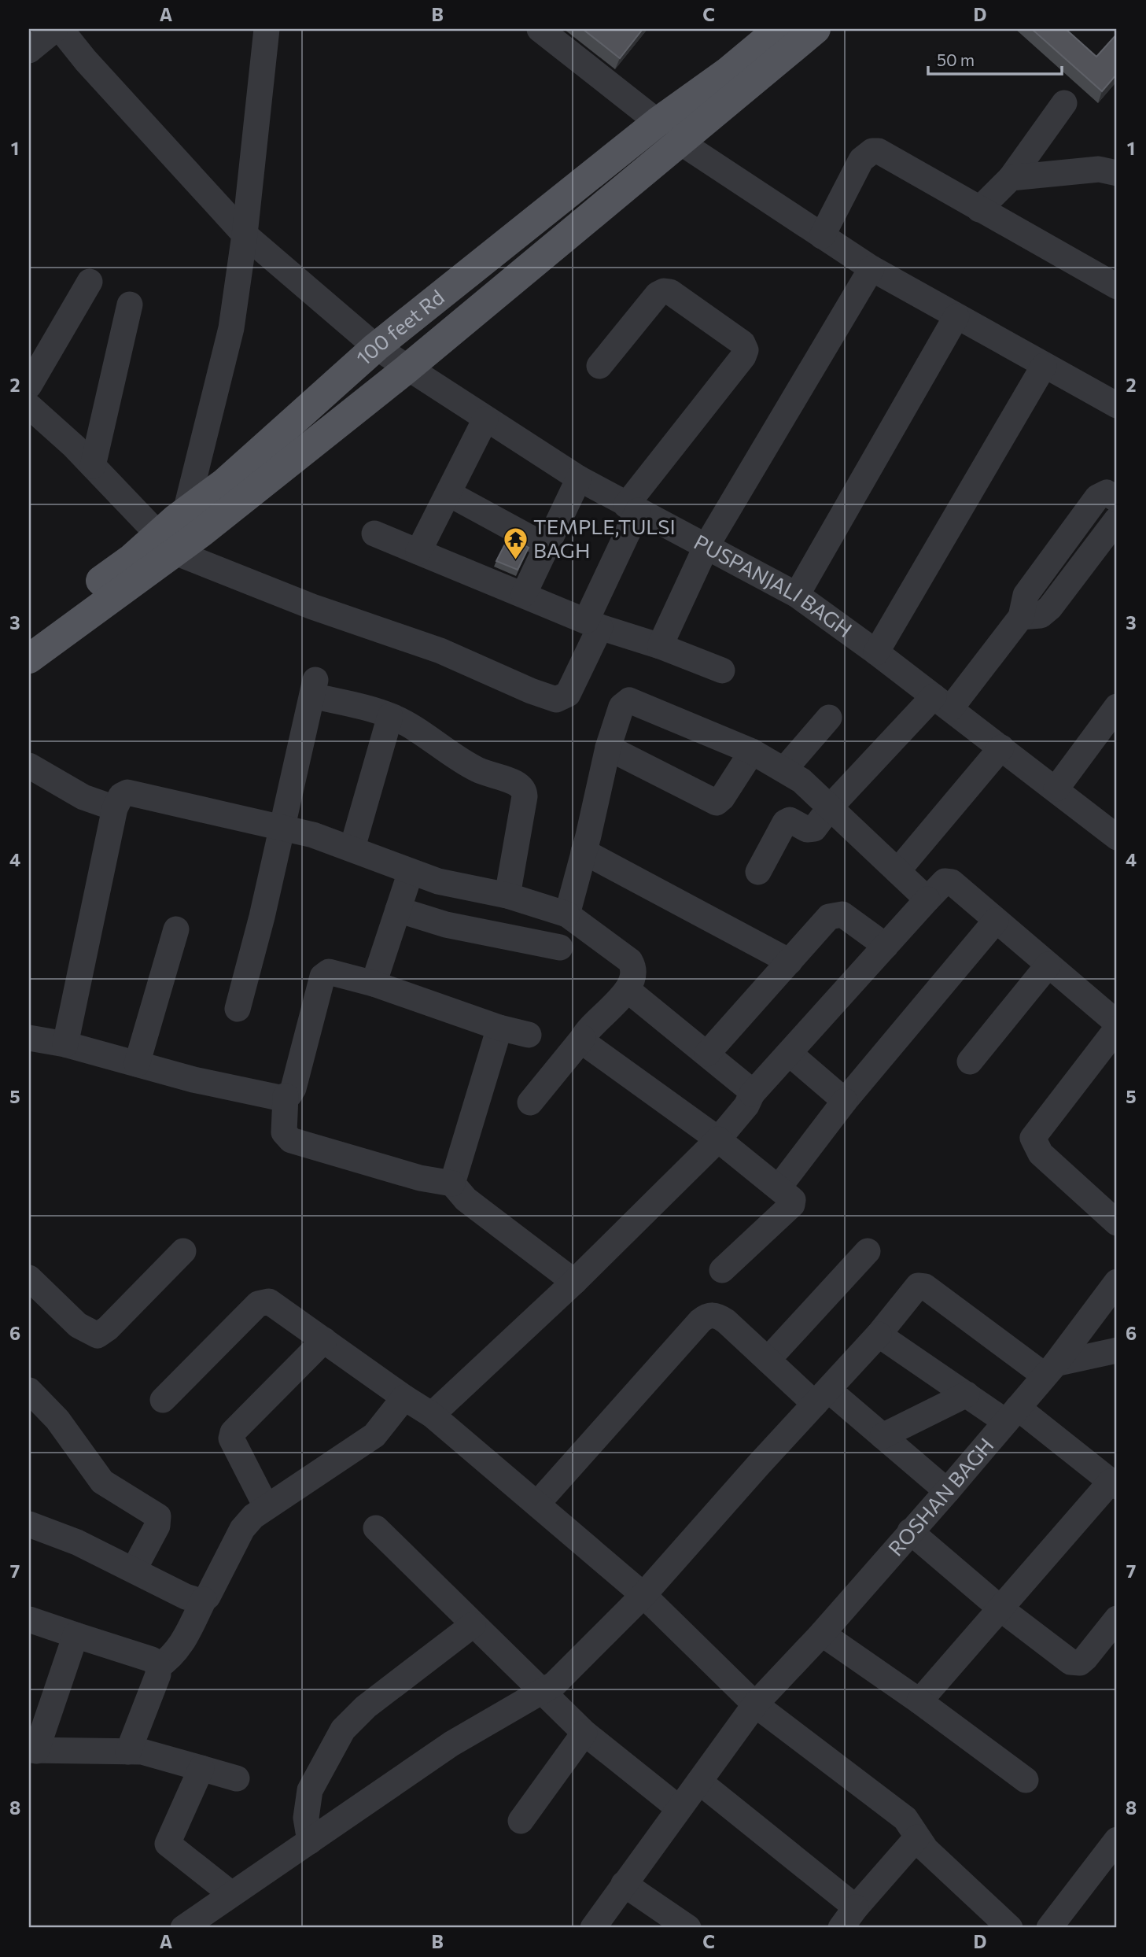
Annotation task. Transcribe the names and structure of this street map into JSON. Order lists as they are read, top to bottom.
{
  "streets": {
    "main road": ["100 feet Rd"],
    "street": ["PUSPANJALI BAGH", "ROSHAN BAGH"]
  },
  "crossings": [
    ["100 feet Rd", "PUSPANJALI BAGH"]
  ],
  "places": {
    "temple": ["TEMPLE,TULSI BAGH"]
  },
  "scale_bar": "50 m",
  "grid": {
    "columns": [
      "A",
      "B",
      "C",
      "D"
    ],
    "rows": [
      "1",
      "2",
      "3",
      "4",
      "5",
      "6",
      "7",
      "8"
    ]
  }
}
